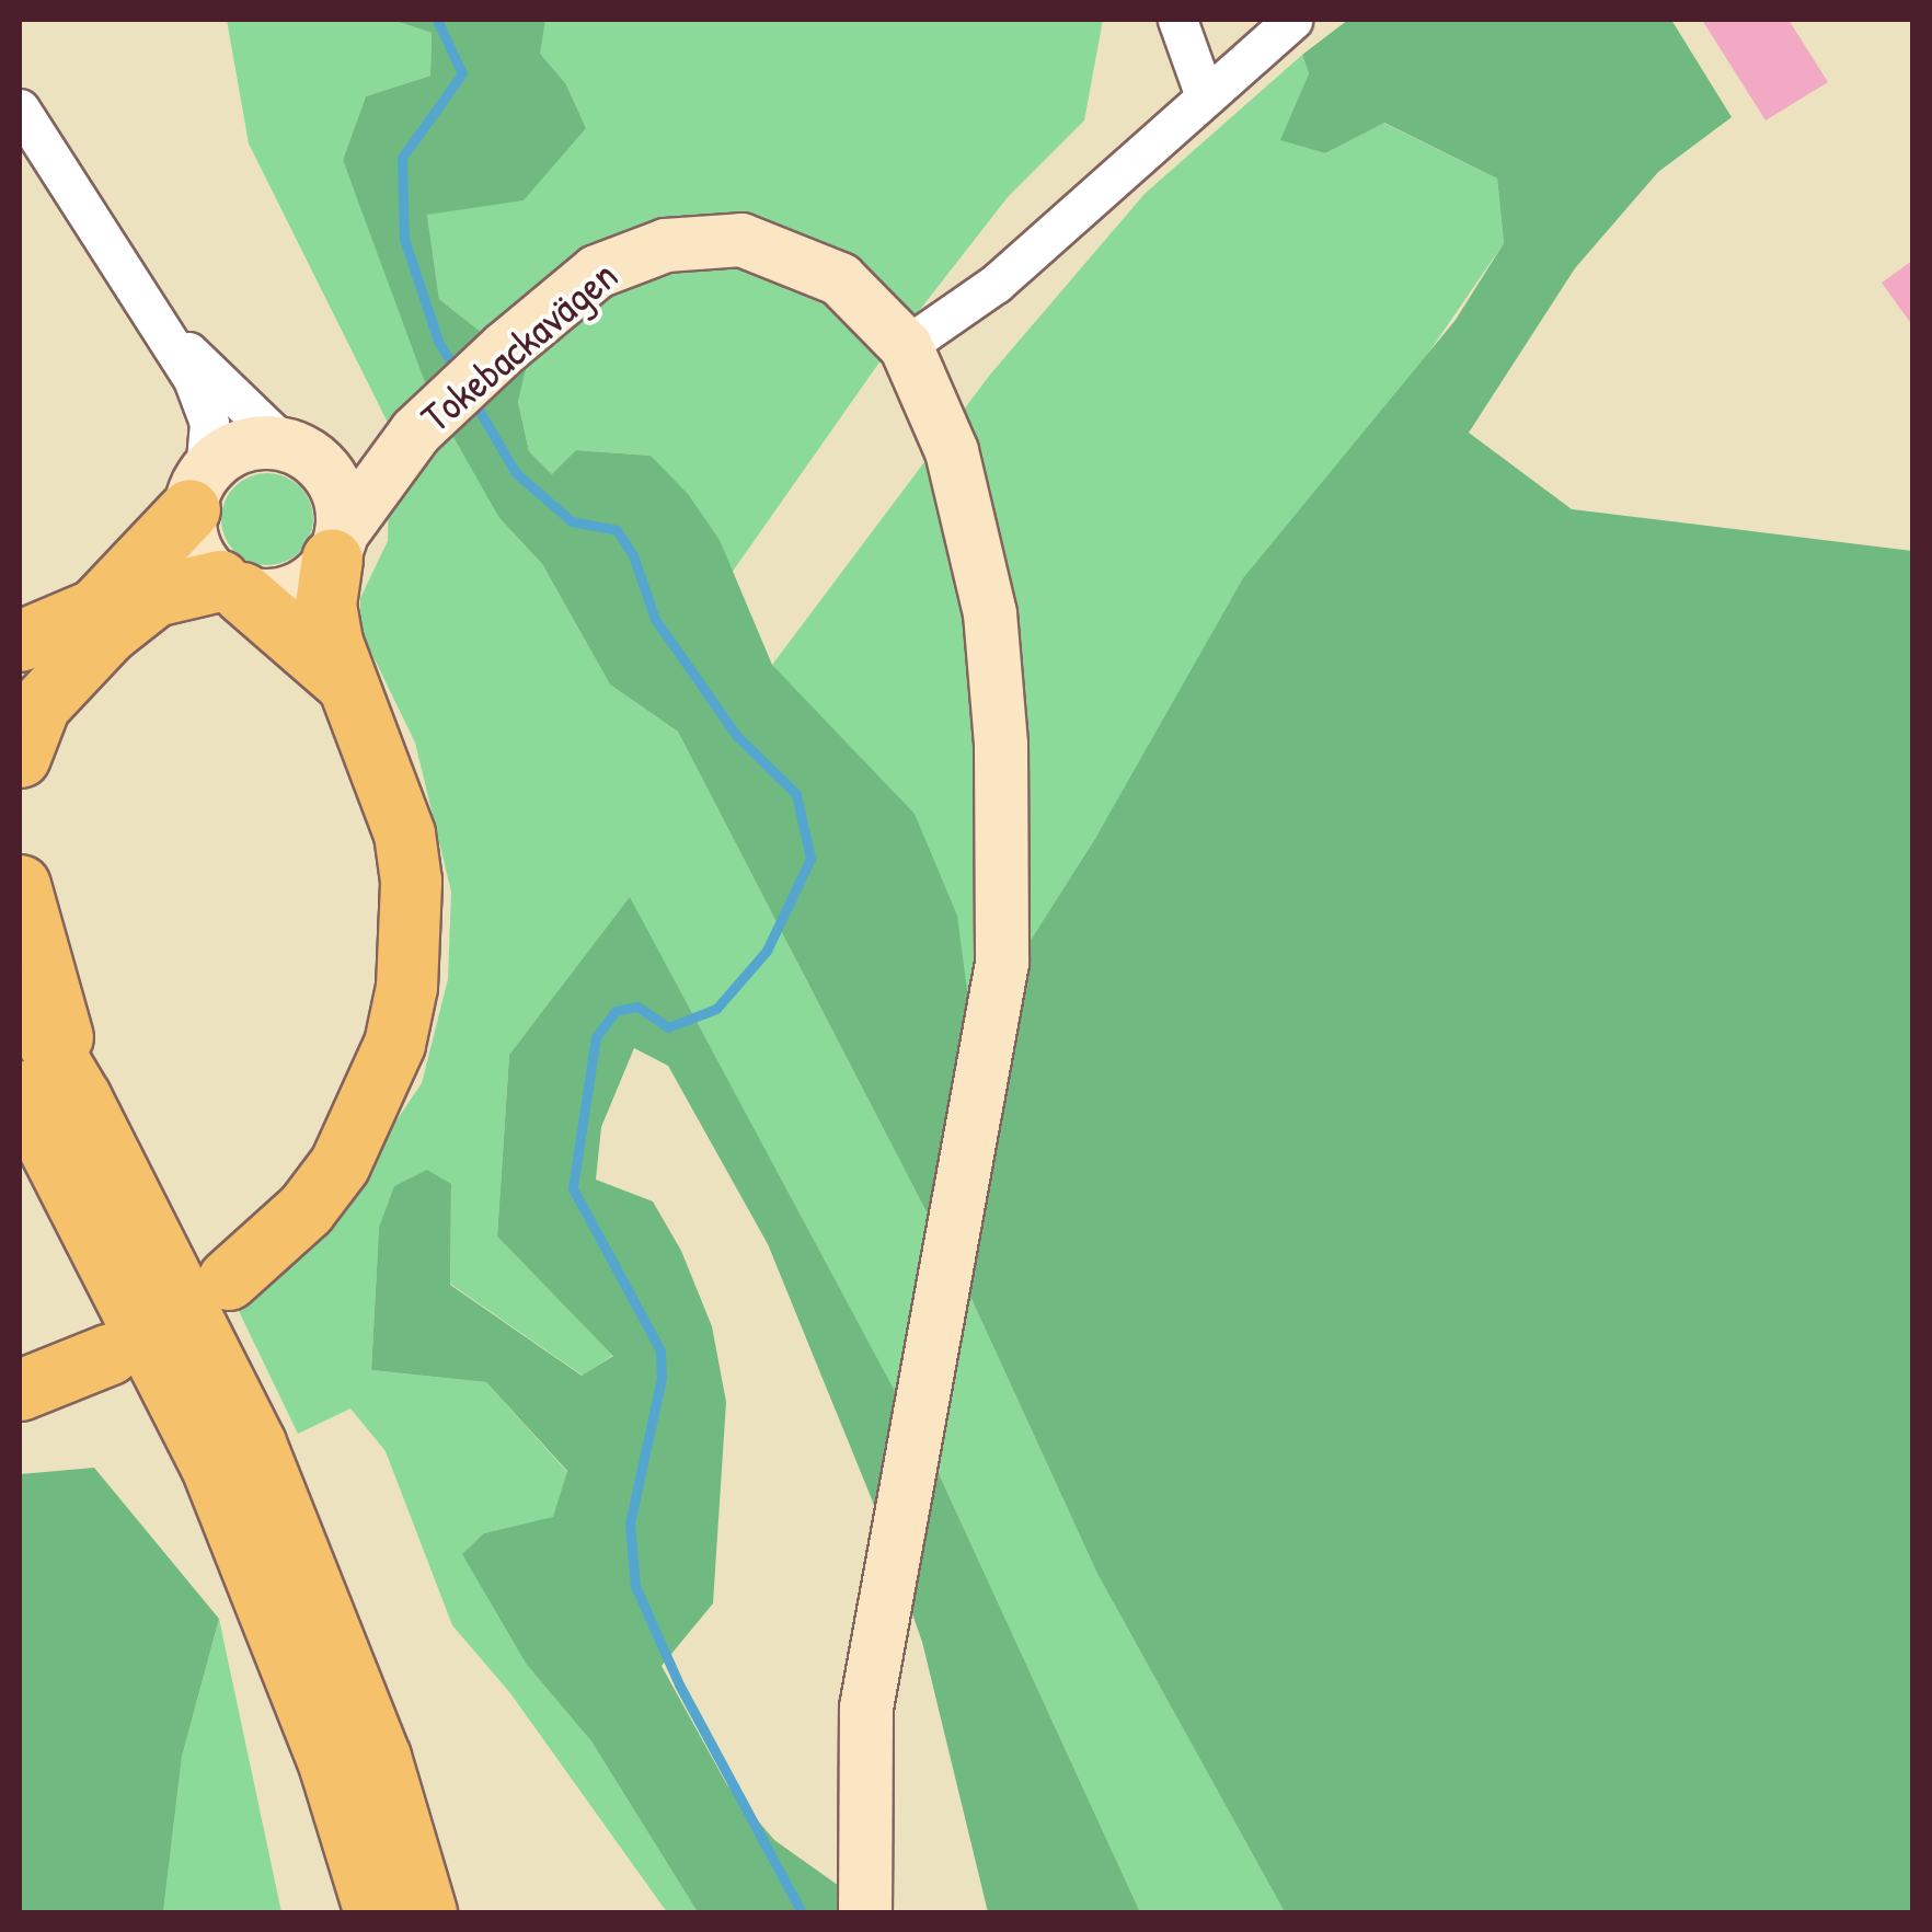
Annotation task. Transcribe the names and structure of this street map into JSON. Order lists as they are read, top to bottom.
{
  "streets": {
    "street": ["Tokebackavägen"]
  }
}
